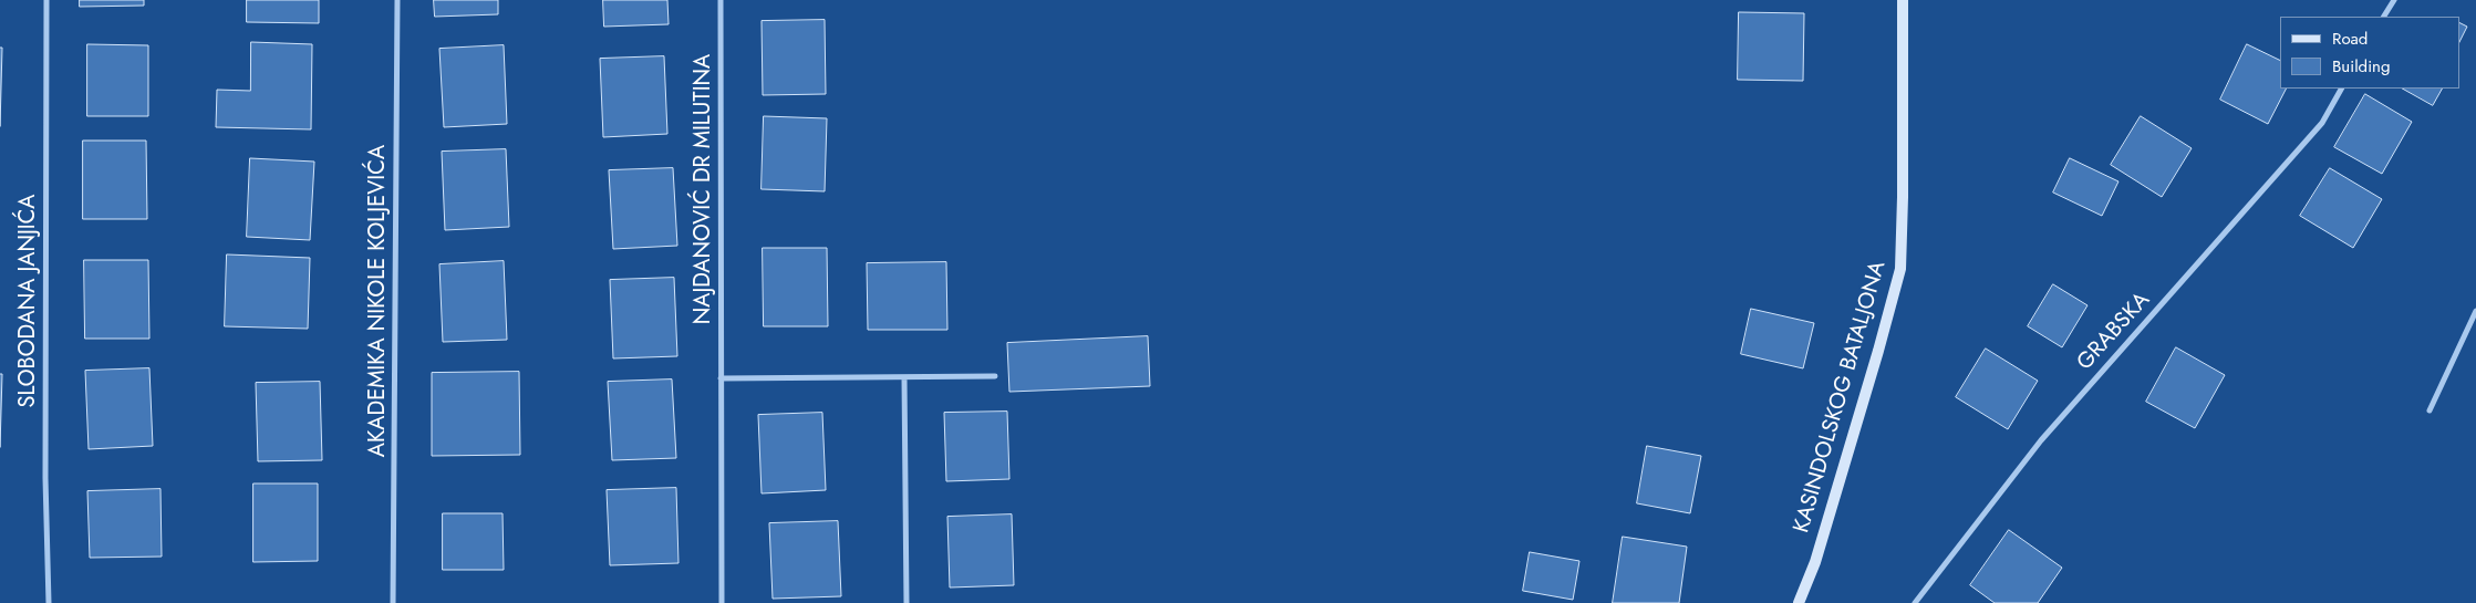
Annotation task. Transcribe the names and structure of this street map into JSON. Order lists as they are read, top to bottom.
{
  "streets": {
    "street": [
      "NAJDANOVIĆ DR MILUTINA",
      "SLOBODANA JANJIĆA",
      "AKADEMIKA NIKOLE KOLJEVIĆA",
      "GRABSKA",
      "KASINDOLSKOG BATALJONA"
    ]
  },
  "legend": ["Road", "Building"]
}
